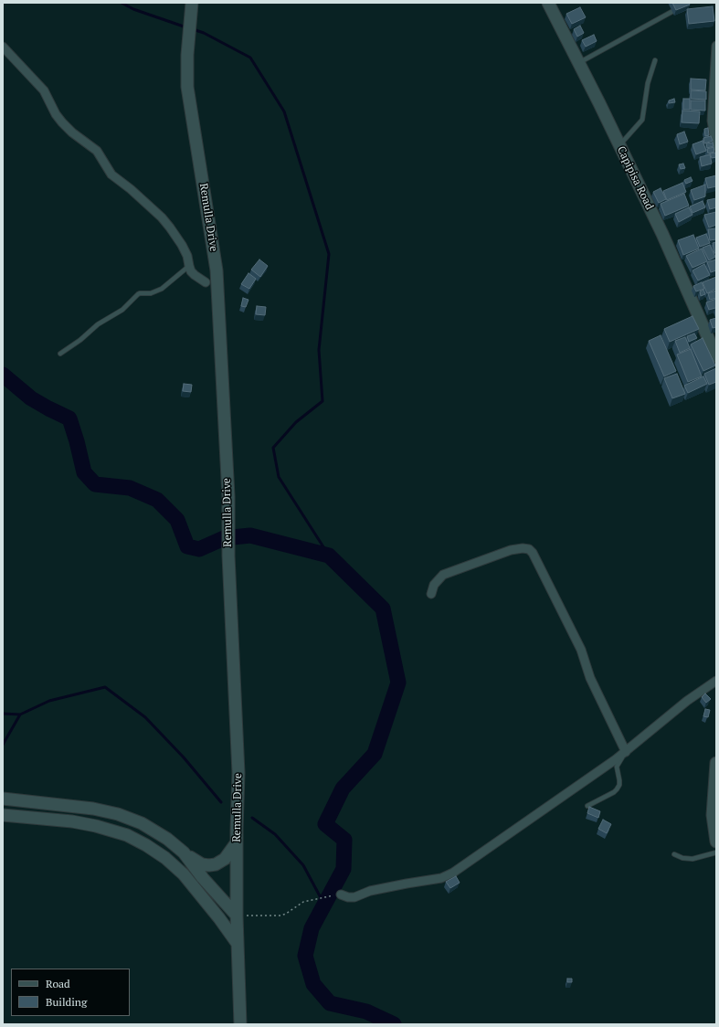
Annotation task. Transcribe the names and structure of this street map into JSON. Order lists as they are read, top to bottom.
{
  "streets": {
    "street": ["Capipisa Road", "Remulla Drive"]
  },
  "legend": ["Road", "Building"]
}
